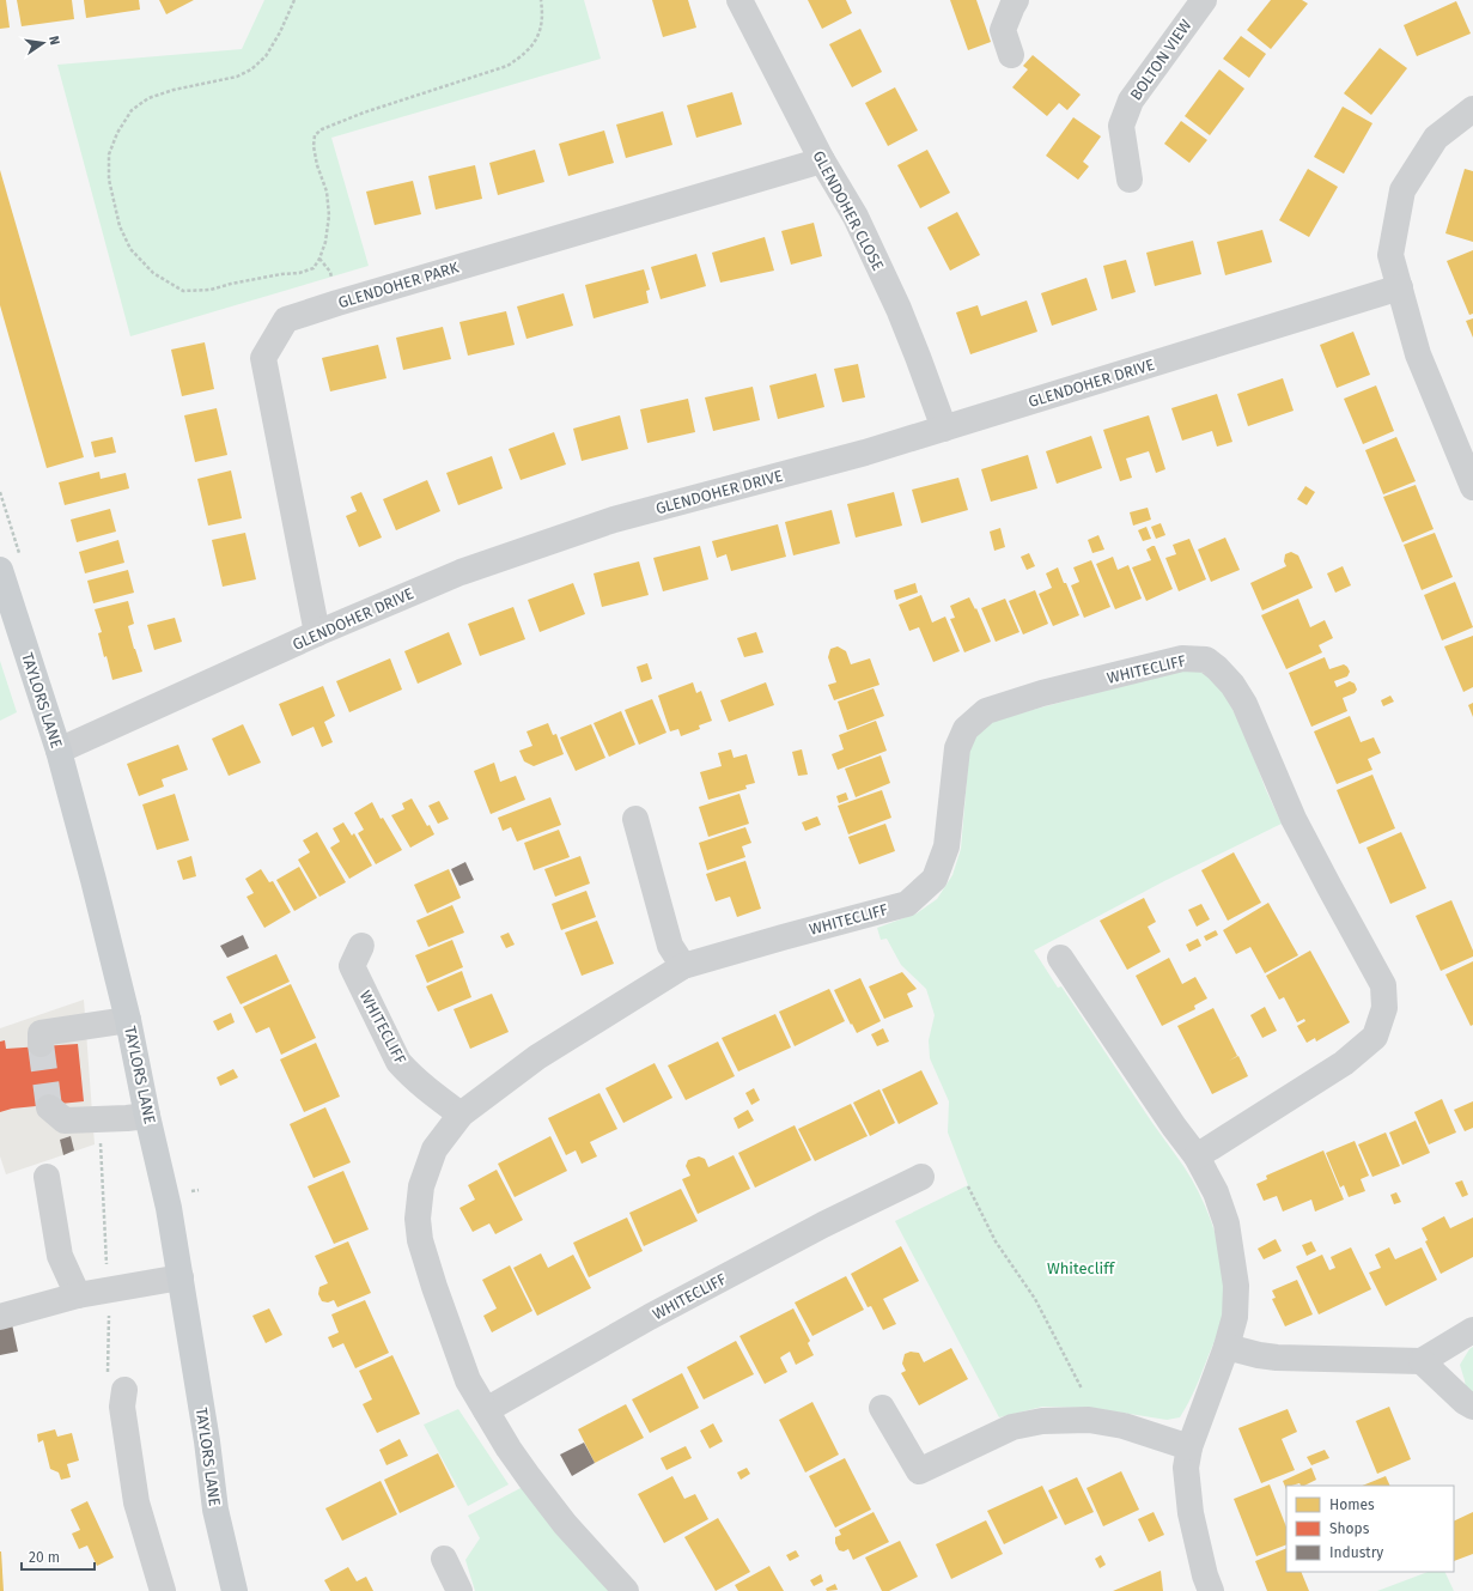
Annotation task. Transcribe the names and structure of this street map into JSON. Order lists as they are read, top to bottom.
{
  "streets": {
    "main road": ["TAYLORS LANE"],
    "street": [
      "BOLTON VIEW",
      "GLENDOHER CLOSE",
      "GLENDOHER PARK",
      "GLENDOHER DRIVE",
      "WHITECLIFF"
    ]
  },
  "crossings": [
    ["GLENDOHER CLOSE", "GLENDOHER PARK"],
    ["GLENDOHER CLOSE", "GLENDOHER DRIVE"],
    ["GLENDOHER PARK", "GLENDOHER DRIVE"],
    ["GLENDOHER DRIVE", "TAYLORS LANE"]
  ],
  "parks": ["Whitecliff"],
  "legend": ["Homes", "Shops", "Industry"],
  "scale_bar": "20 m",
  "north": "right"
}
